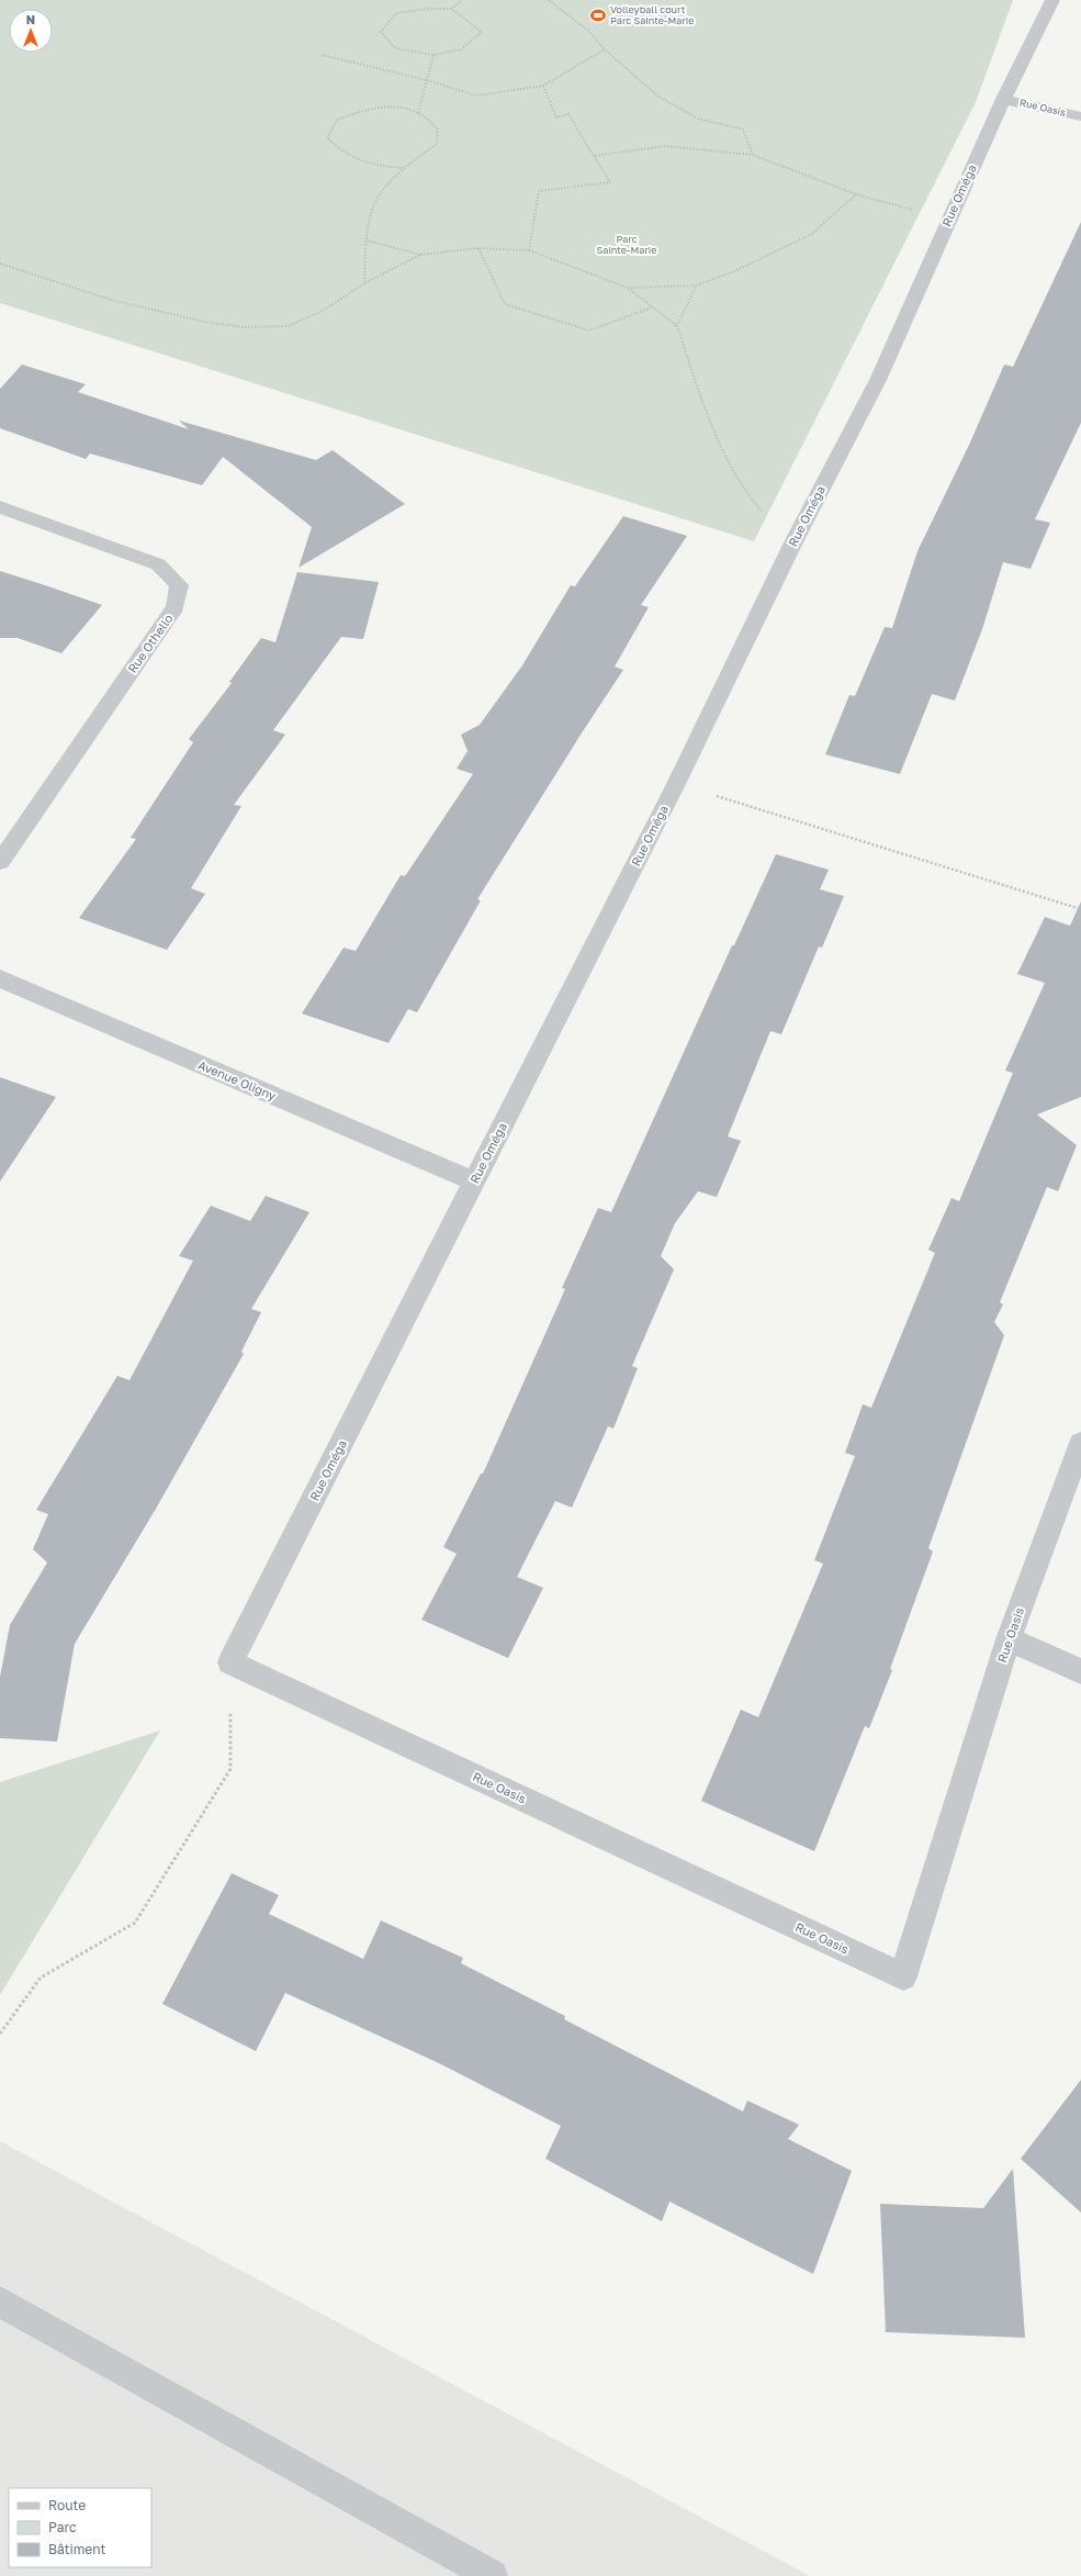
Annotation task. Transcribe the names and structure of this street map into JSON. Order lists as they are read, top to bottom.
{
  "streets": {
    "street": [
      "Rue Oasis",
      "Rue Oméga",
      "Rue Othello",
      "Avenue Oligny"
    ]
  },
  "crossings": [
    ["Rue Oasis", "Rue Oméga"],
    ["Rue Oméga", "Avenue Oligny"]
  ],
  "parks": ["Parc Sainte-Marie"],
  "places": {
    "sports": ["Volleyball court Parc Sainte-Marie"]
  },
  "legend": ["Route", "Parc", "Bâtiment"],
  "north": "top"
}
